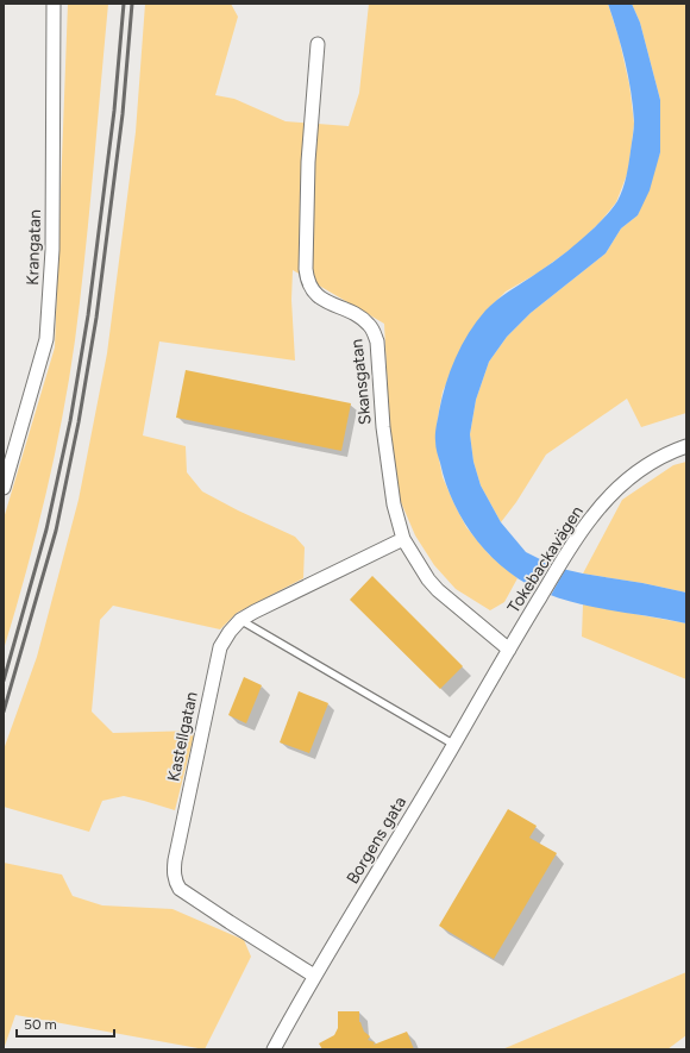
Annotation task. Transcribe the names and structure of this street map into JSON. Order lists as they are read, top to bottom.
{
  "streets": {
    "street": [
      "Krangatan",
      "Skansgatan",
      "Tokebackavägen",
      "Kastellgatan",
      "Borgens gata"
    ]
  },
  "crossings": [
    ["Skansgatan", "Tokebackavägen"],
    ["Skansgatan", "Kastellgatan"],
    ["Skansgatan", "Borgens gata"],
    ["Tokebackavägen", "Borgens gata"],
    ["Kastellgatan", "Borgens gata"]
  ],
  "scale_bar": "50 m"
}
